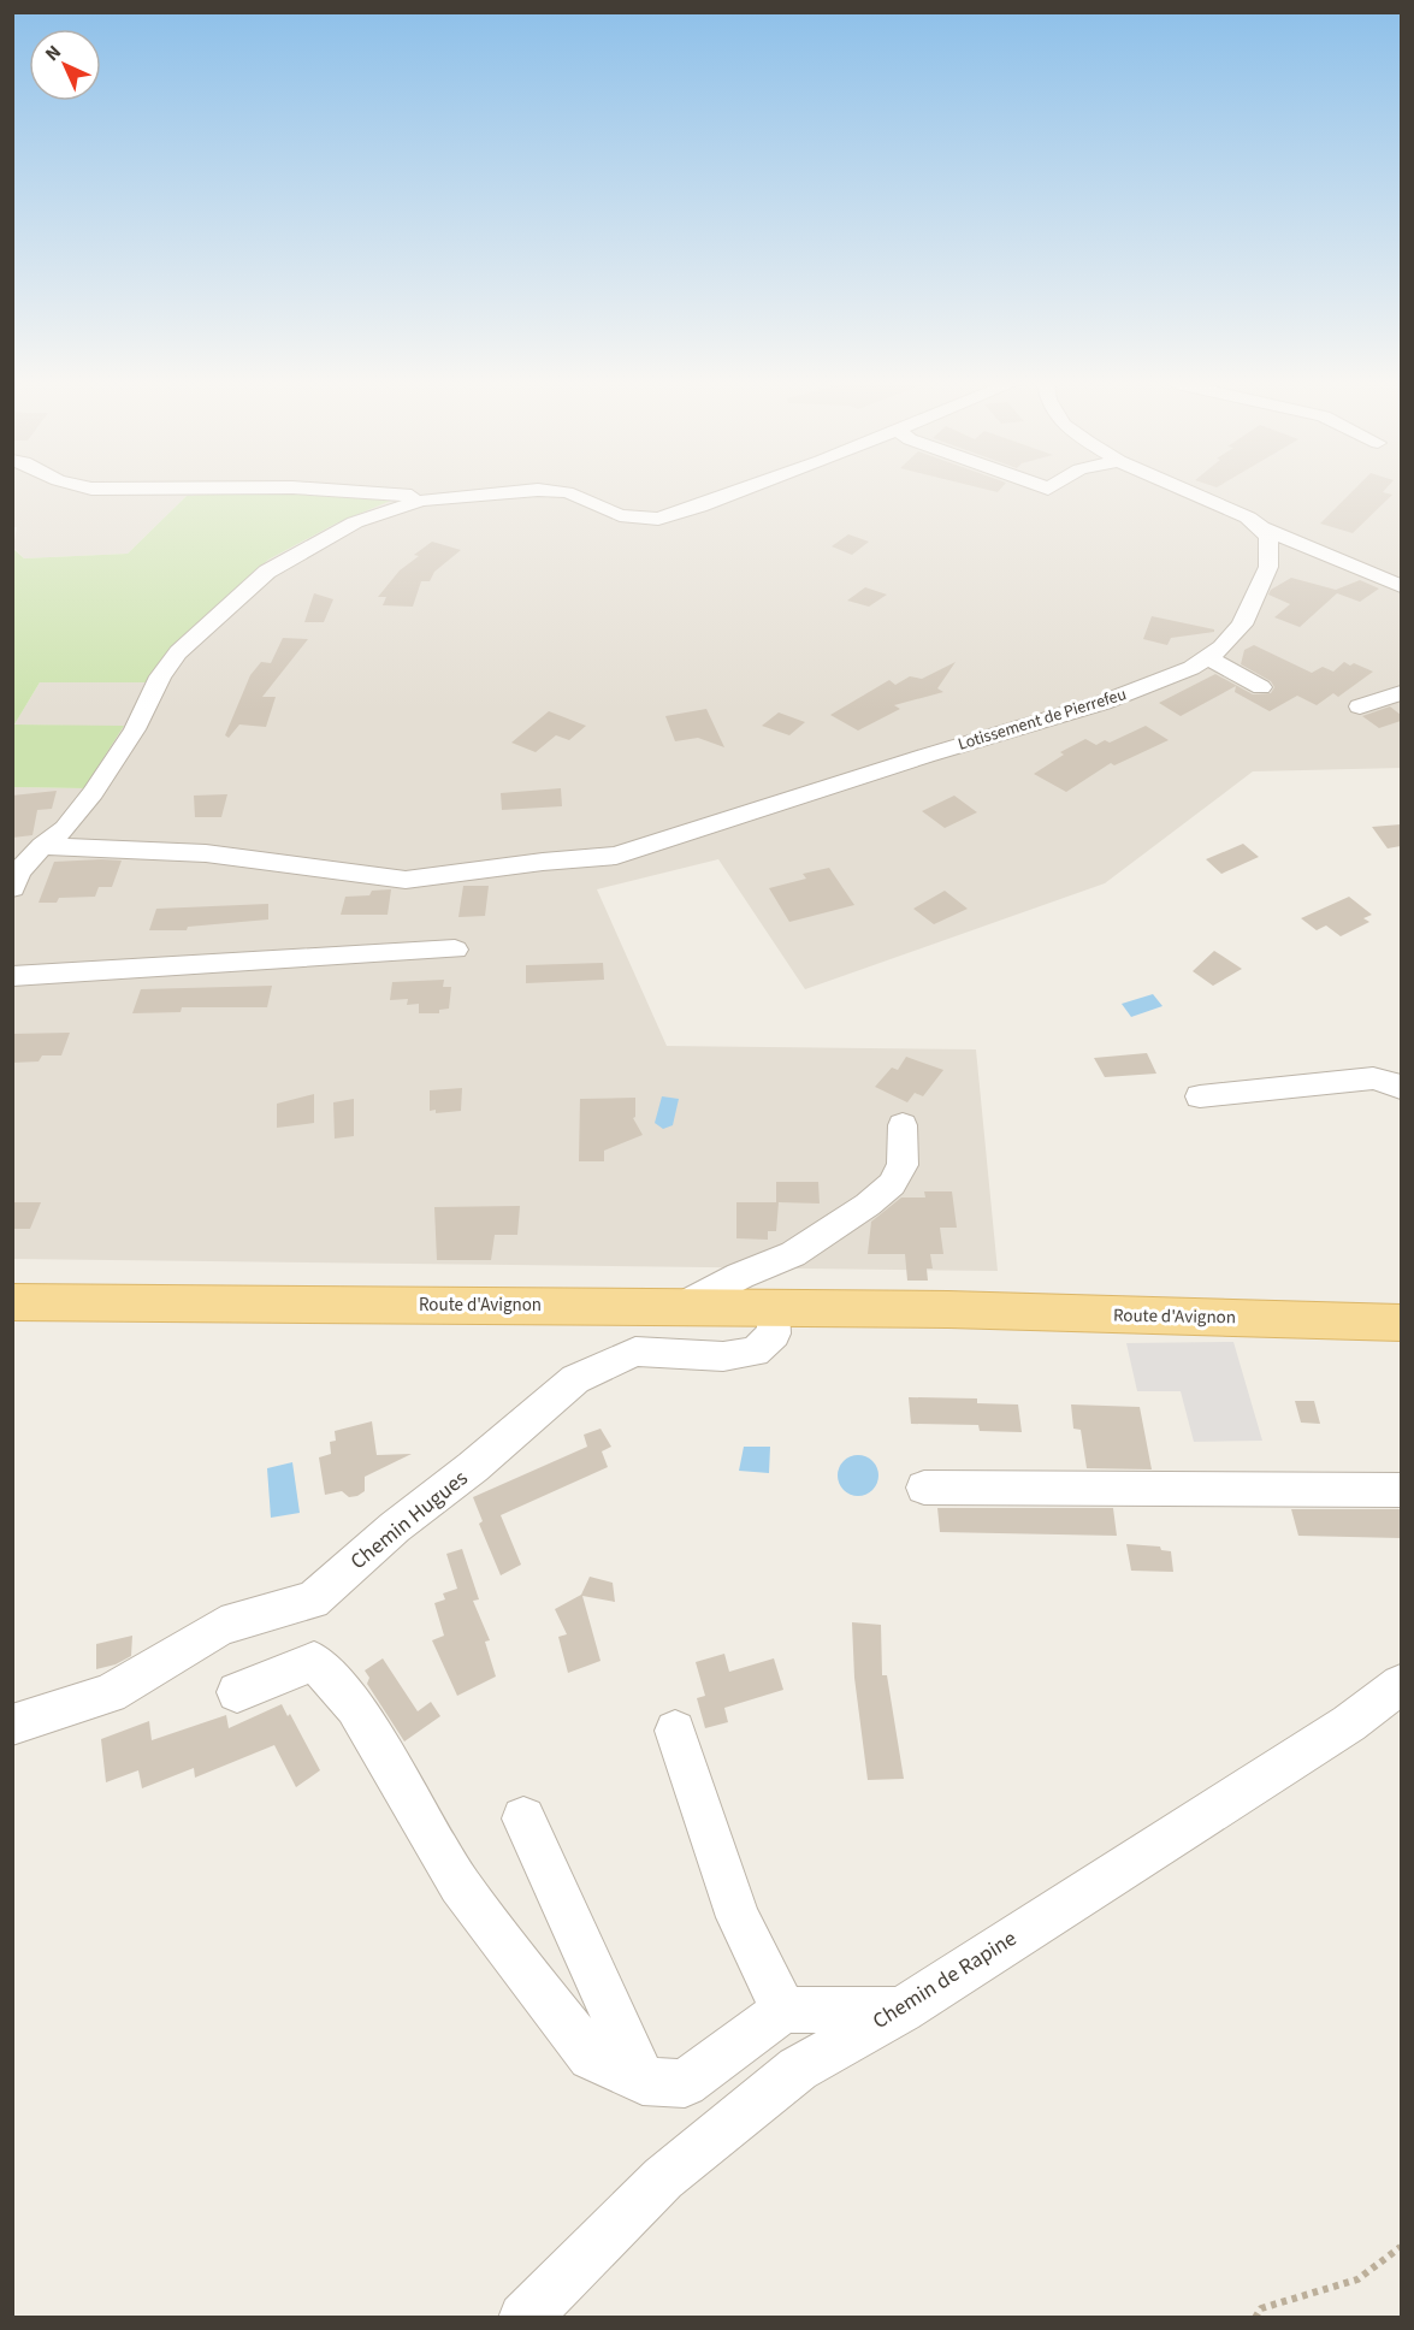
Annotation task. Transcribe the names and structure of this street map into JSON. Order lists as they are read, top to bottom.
{
  "streets": {
    "main road": ["Route d'Avignon"],
    "street": ["Lotissement de Pierrefeu", "Chemin Hugues", "Chemin de Rapine"]
  },
  "crossings": [
    ["Route d'Avignon", "Chemin Hugues"]
  ],
  "north": "top left"
}
